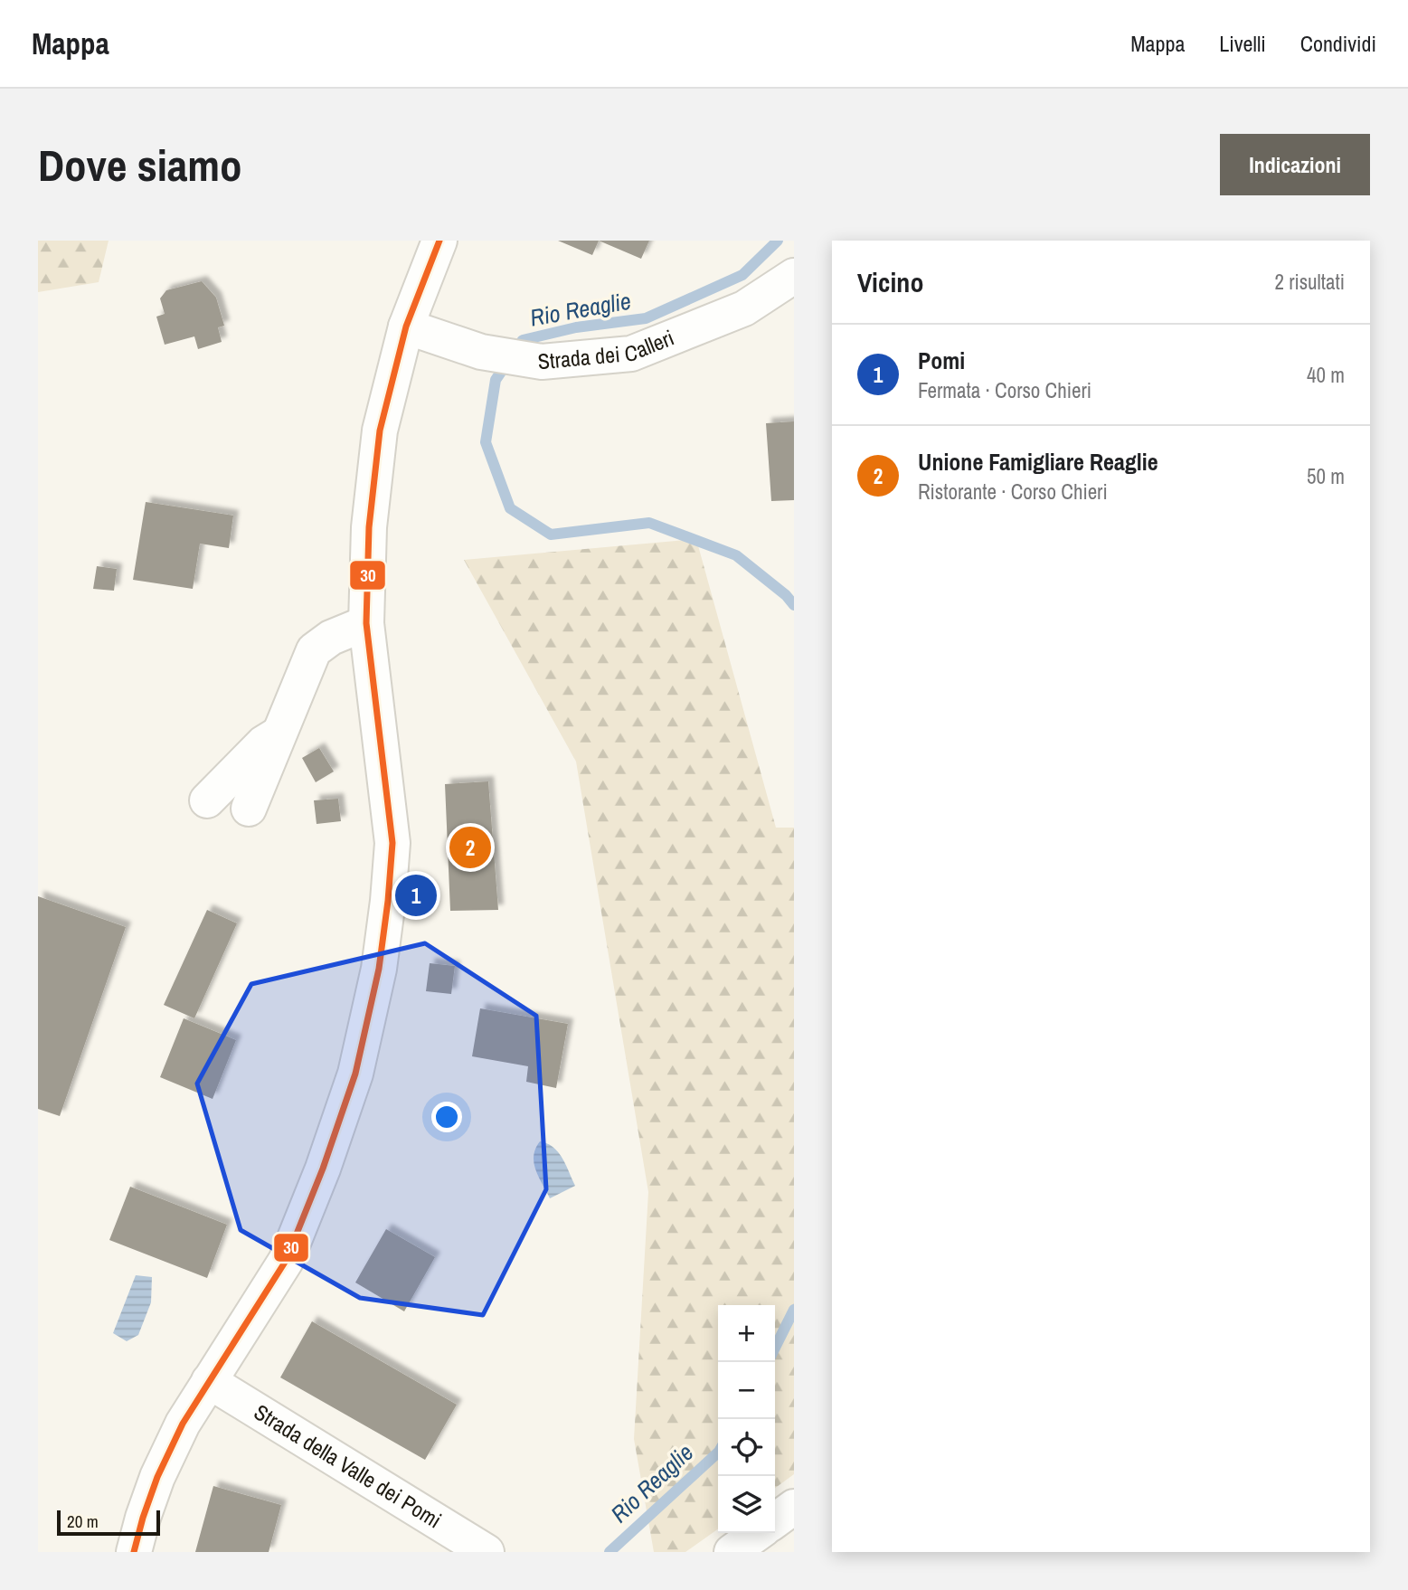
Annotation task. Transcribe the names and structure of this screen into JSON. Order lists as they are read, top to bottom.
{
  "streets": {
    "main road": ["Strada dei Calleri", "Strada della Valle dei Pomi"]
  },
  "water": ["Rio Reaglie"],
  "lines": ["transit line 30"],
  "scale_bar": "20 m",
  "page": {
    "header": "Mappa",
    "nav": ["Mappa", "Livelli", "Condividi"],
    "buttons": "Indicazioni",
    "title": "Dove siamo",
    "heading": ["Vicino", "2 risultati"],
    "list": [
      {
        "mark": "1",
        "name": "Pomi",
        "note": "Fermata · Corso Chieri",
        "value": "40 m"
      },
      {
        "mark": "2",
        "name": "Unione Famigliare Reaglie",
        "note": "Ristorante · Corso Chieri",
        "value": "50 m"
      }
    ],
    "pins": ["2", "1"],
    "map_buttons": ["+", "−"],
    "scale": "20 m"
  }
}
